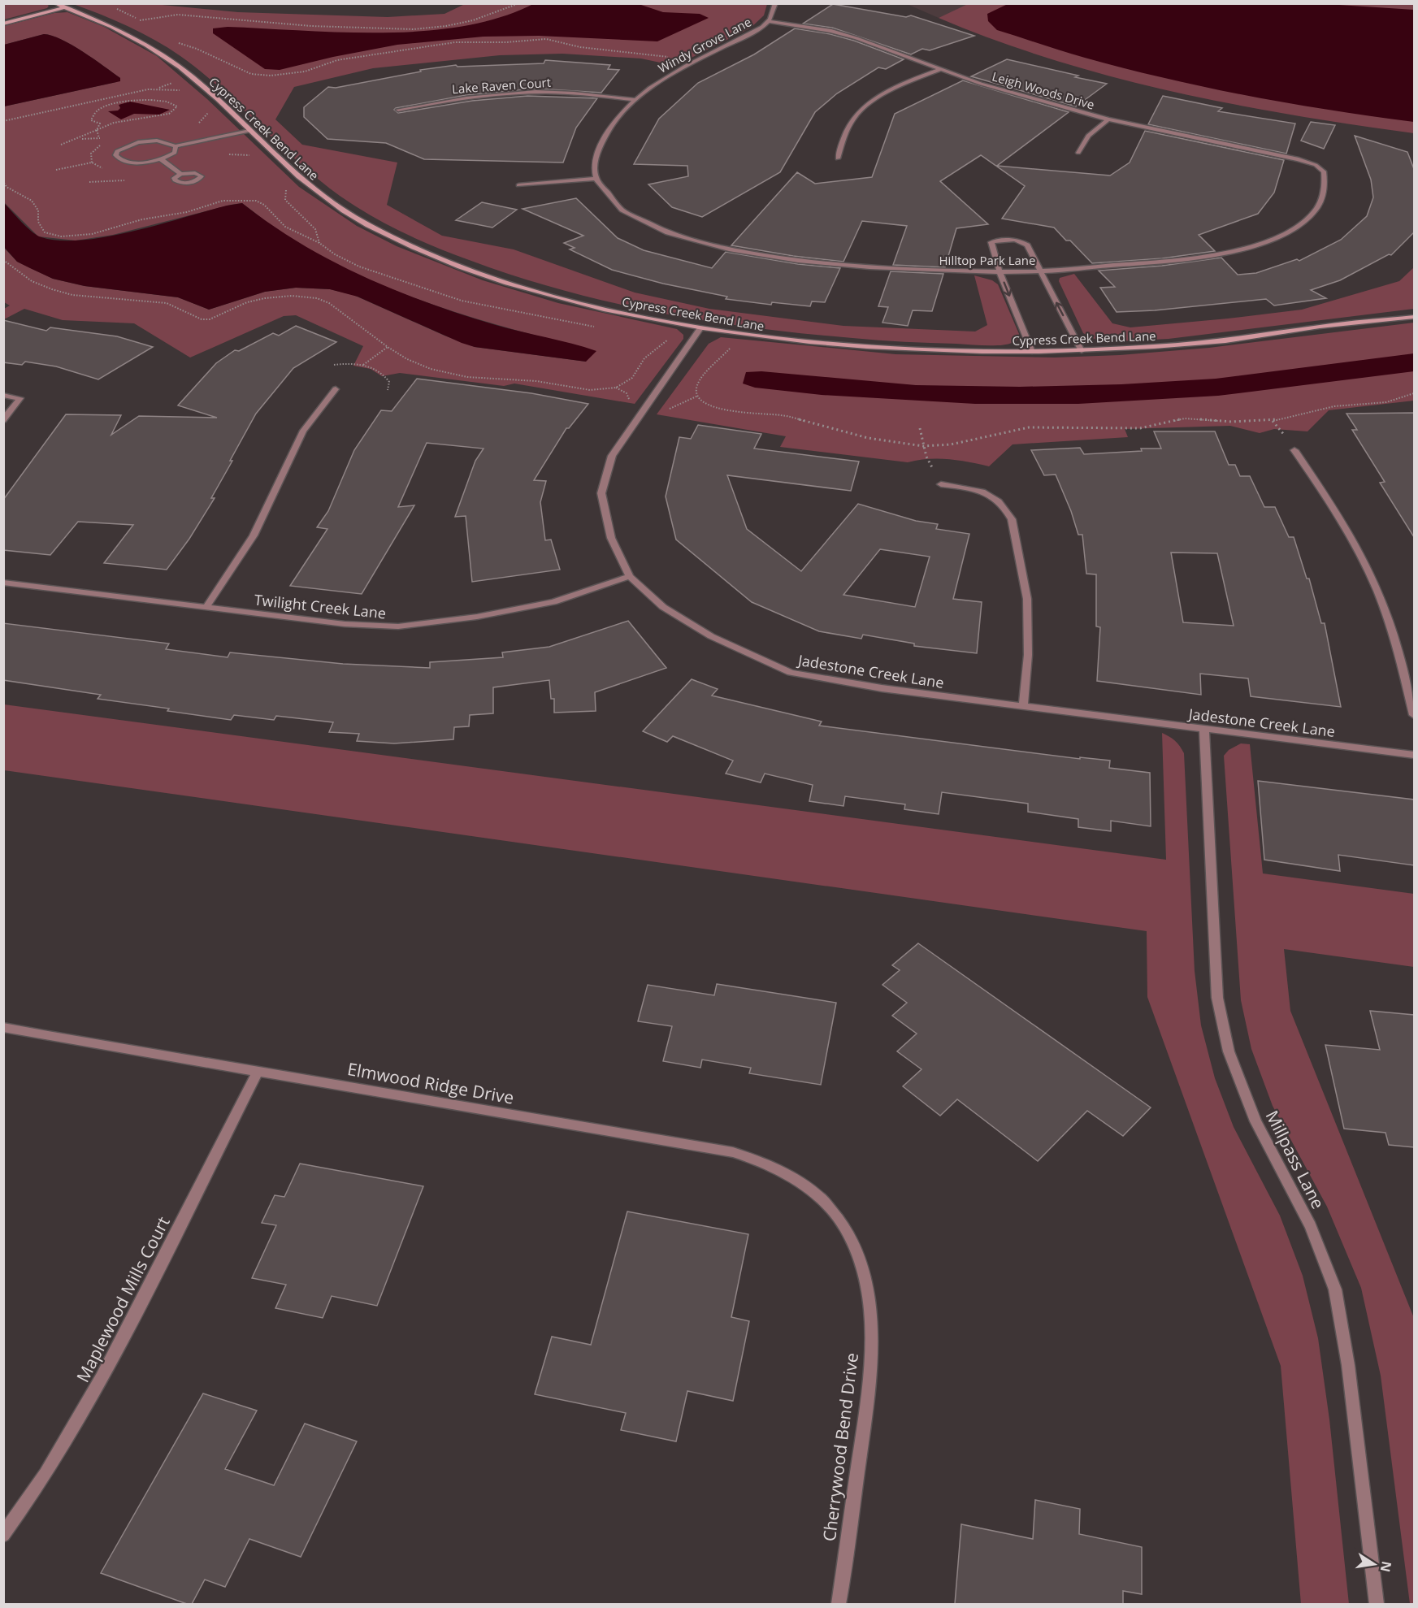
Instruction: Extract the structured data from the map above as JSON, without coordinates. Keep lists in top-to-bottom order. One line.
{"streets":{"street":["Windy Grove Lane","Lake Raven Court","Leigh Woods Drive","Cypress Creek Bend Lane","Hilltop Park Lane","Twilight Creek Lane","Jadestone Creek Lane","Elmwood Ridge Drive","Millpass Lane","Maplewood Mills Court","Cherrywood Bend Drive"]},"crossings":[["Windy Grove Lane","Lake Raven Court"],["Windy Grove Lane","Leigh Woods Drive"],["Windy Grove Lane","Hilltop Park Lane"],["Leigh Woods Drive","Hilltop Park Lane"],["Cypress Creek Bend Lane","Jadestone Creek Lane"],["Twilight Creek Lane","Jadestone Creek Lane"],["Jadestone Creek Lane","Millpass Lane"],["Elmwood Ridge Drive","Maplewood Mills Court"],["Elmwood Ridge Drive","Cherrywood Bend Drive"]],"north":"right"}
